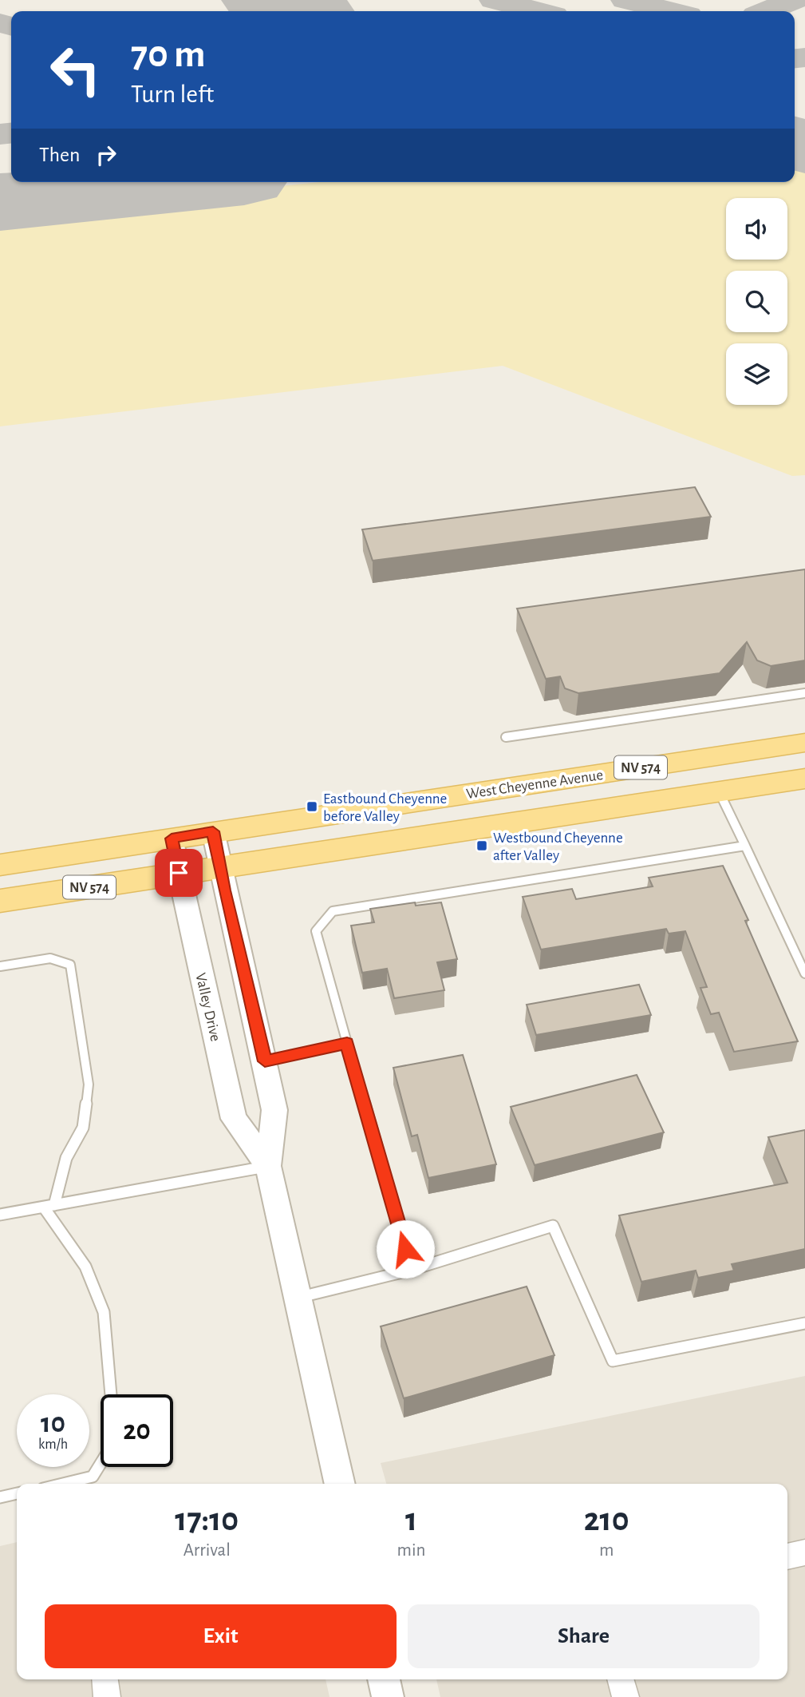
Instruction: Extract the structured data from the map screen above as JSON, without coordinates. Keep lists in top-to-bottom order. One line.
{"streets":{"main road":["NV 574","West Cheyenne Avenue"],"street":["Valley Drive"]},"crossings":[["NV 574","Valley Drive"],["West Cheyenne Avenue","Valley Drive"]],"places":{"transit":["Eastbound Cheyenne before Valley","Westbound Cheyenne after Valley"]},"page":{"turn":["70 m","Turn left"],"then":"Then","speed":"10 km/h","limit":"20","eta":["17:10","Arrival","1","min","210","m"],"buttons":["Exit","Share"]}}
